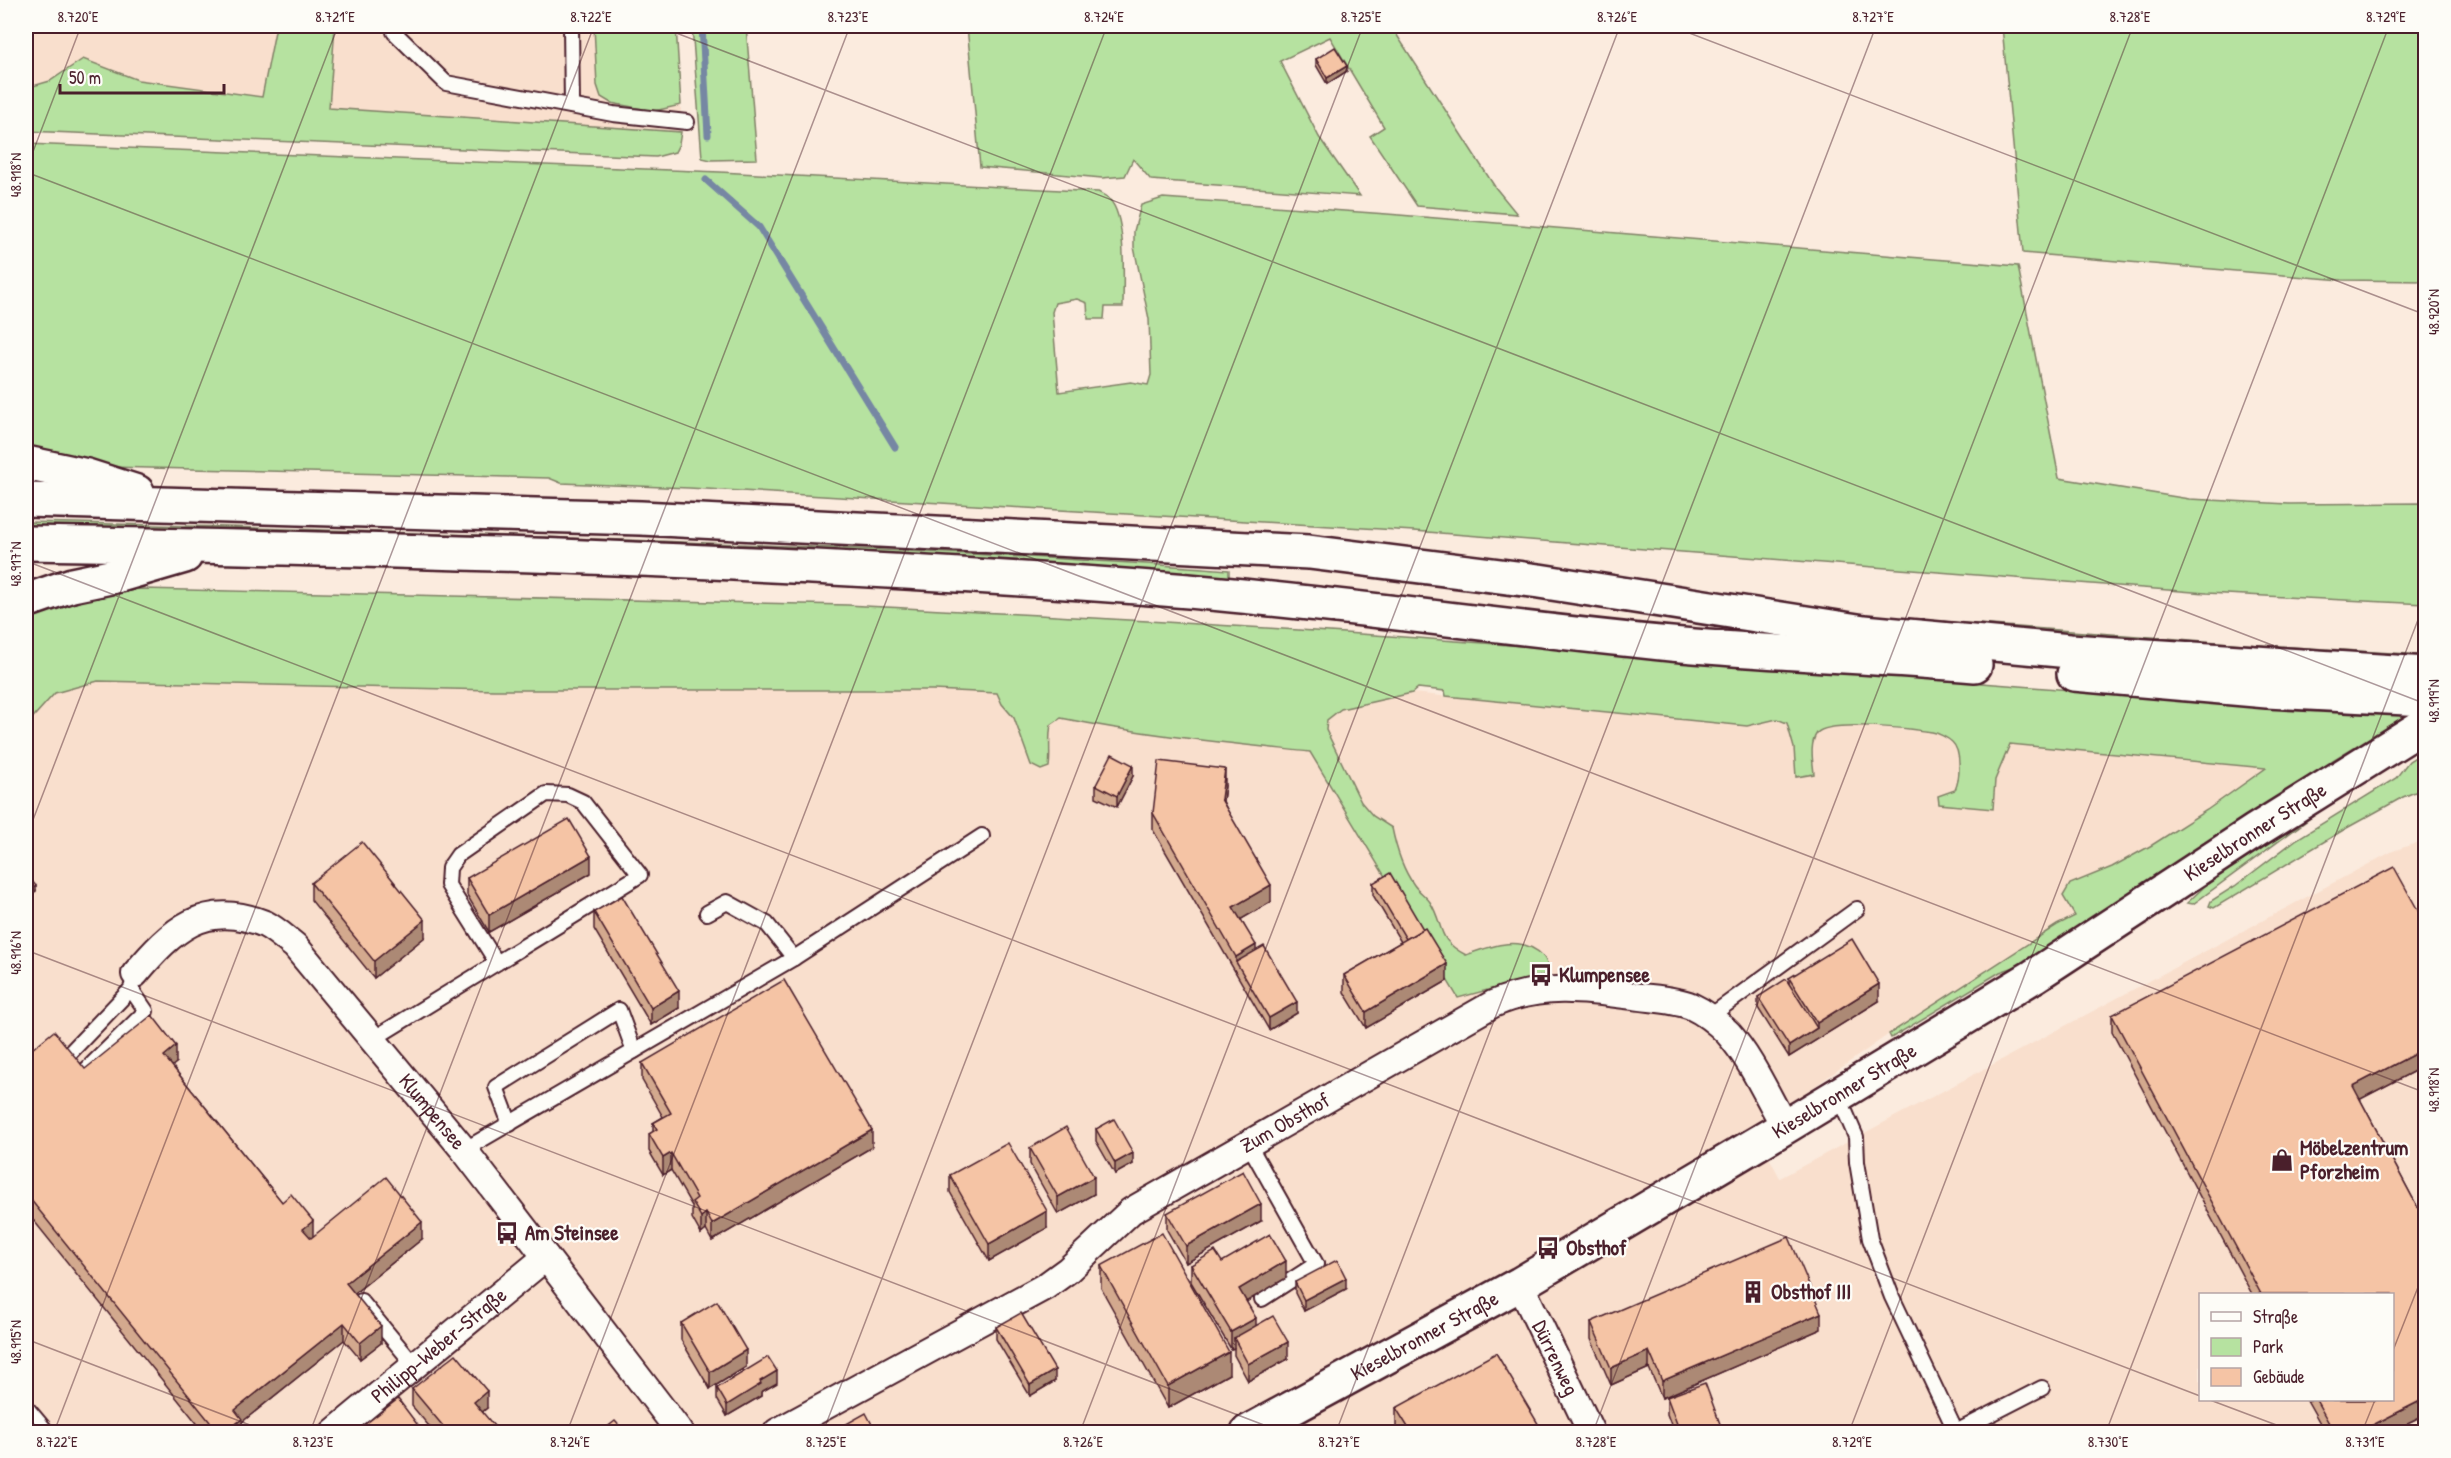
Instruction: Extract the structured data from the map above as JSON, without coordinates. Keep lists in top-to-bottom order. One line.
{"streets":{"main road":["Kieselbronner Straße"],"street":["Klumpensee","Zum Obsthof","Philipp-Weber-Straße","Dürrenweg"]},"crossings":[["Kieselbronner Straße","Zum Obsthof"],["Kieselbronner Straße","Dürrenweg"],["Klumpensee","Philipp-Weber-Straße"]],"places":{"bus stop":["Klumpensee","Am Steinsee","Obsthof"],"shop":["Möbelzentrum Pforzheim"],"building":["Obsthof III"]},"legend":["Straße","Park","Gebäude"],"scale_bar":"50 m","coordinates":["8.720°E","8.721°E","8.722°E","8.723°E","8.724°E","8.725°E","8.726°E","8.727°E","8.728°E","8.729°E","48.918°N","48.920°N","48.917°N","48.919°N","48.916°N","48.915°N","8.730°E","8.731°E"]}
